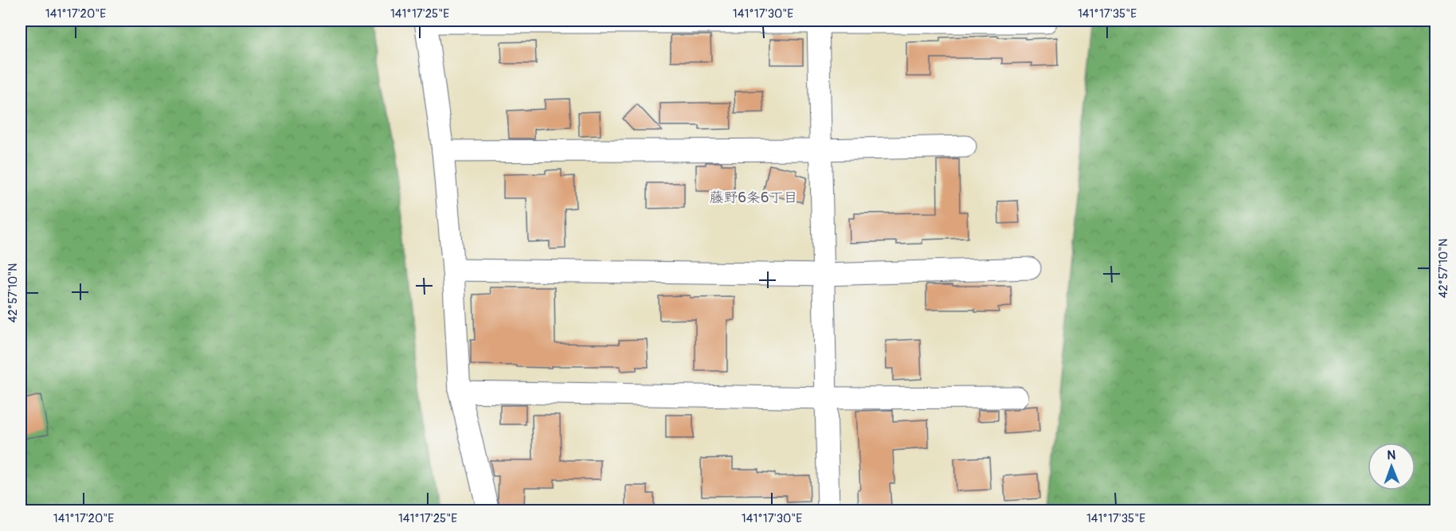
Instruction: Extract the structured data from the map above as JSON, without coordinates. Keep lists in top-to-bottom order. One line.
{"districts":["藤野6条6丁目"],"north":"top","coordinates":["141°17'20\"E","141°17'25\"E","141°17'30\"E","141°17'35\"E","42°57'10\"N"]}
